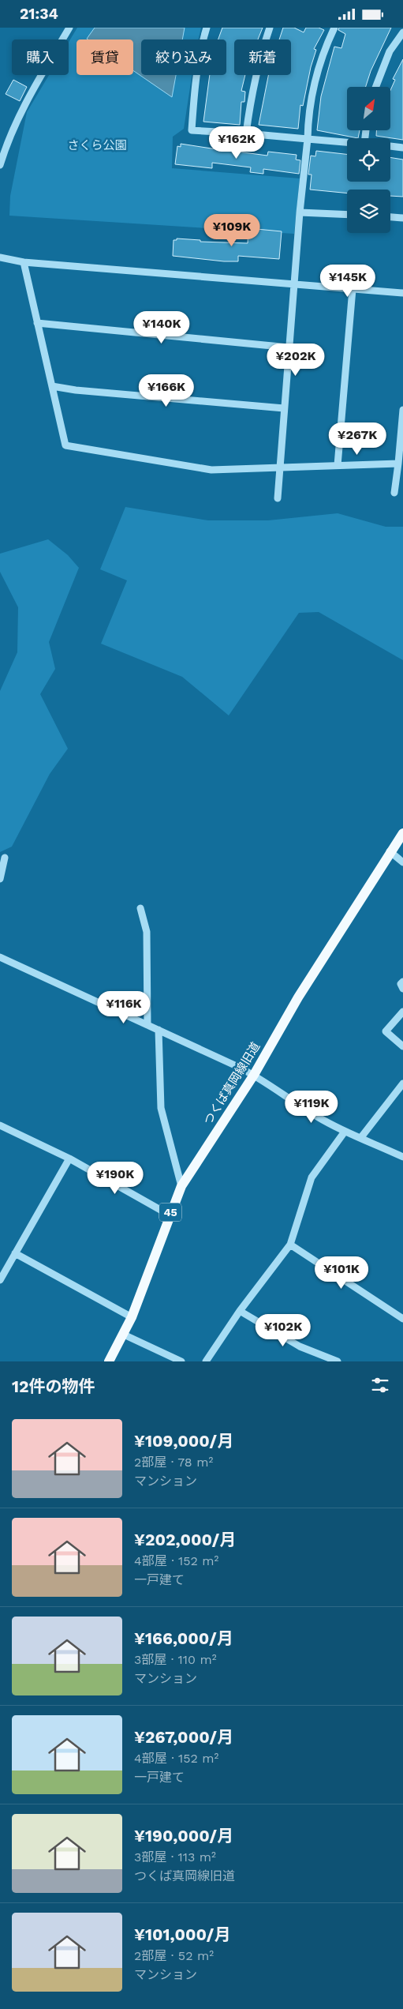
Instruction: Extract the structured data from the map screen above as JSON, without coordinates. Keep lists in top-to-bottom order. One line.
{"streets":{"main road":["つくば真岡線旧道","45"]},"parks":["さくら公園"],"north":"top right","page":{"status":"21:34","chip":["購入","賃貸","絞り込み","新着"],"price":["¥162K","¥109K","¥145K","¥140K","¥202K","¥166K","¥267K","¥116K","¥119K","¥190K","¥101K","¥102K"],"heading":"12件の物件","list":[{"name":"¥109,000/月","note":"2部屋 · 78 m² · マンション"},{"name":"¥202,000/月","note":"4部屋 · 152 m² · 一戸建て"},{"name":"¥166,000/月","note":"3部屋 · 110 m² · マンション"},{"name":"¥267,000/月","note":"4部屋 · 152 m² · 一戸建て"},{"name":"¥190,000/月","note":"3部屋 · 113 m² · つくば真岡線旧道"},{"name":"¥101,000/月","note":"2部屋 · 52 m² · マンション"}]}}
